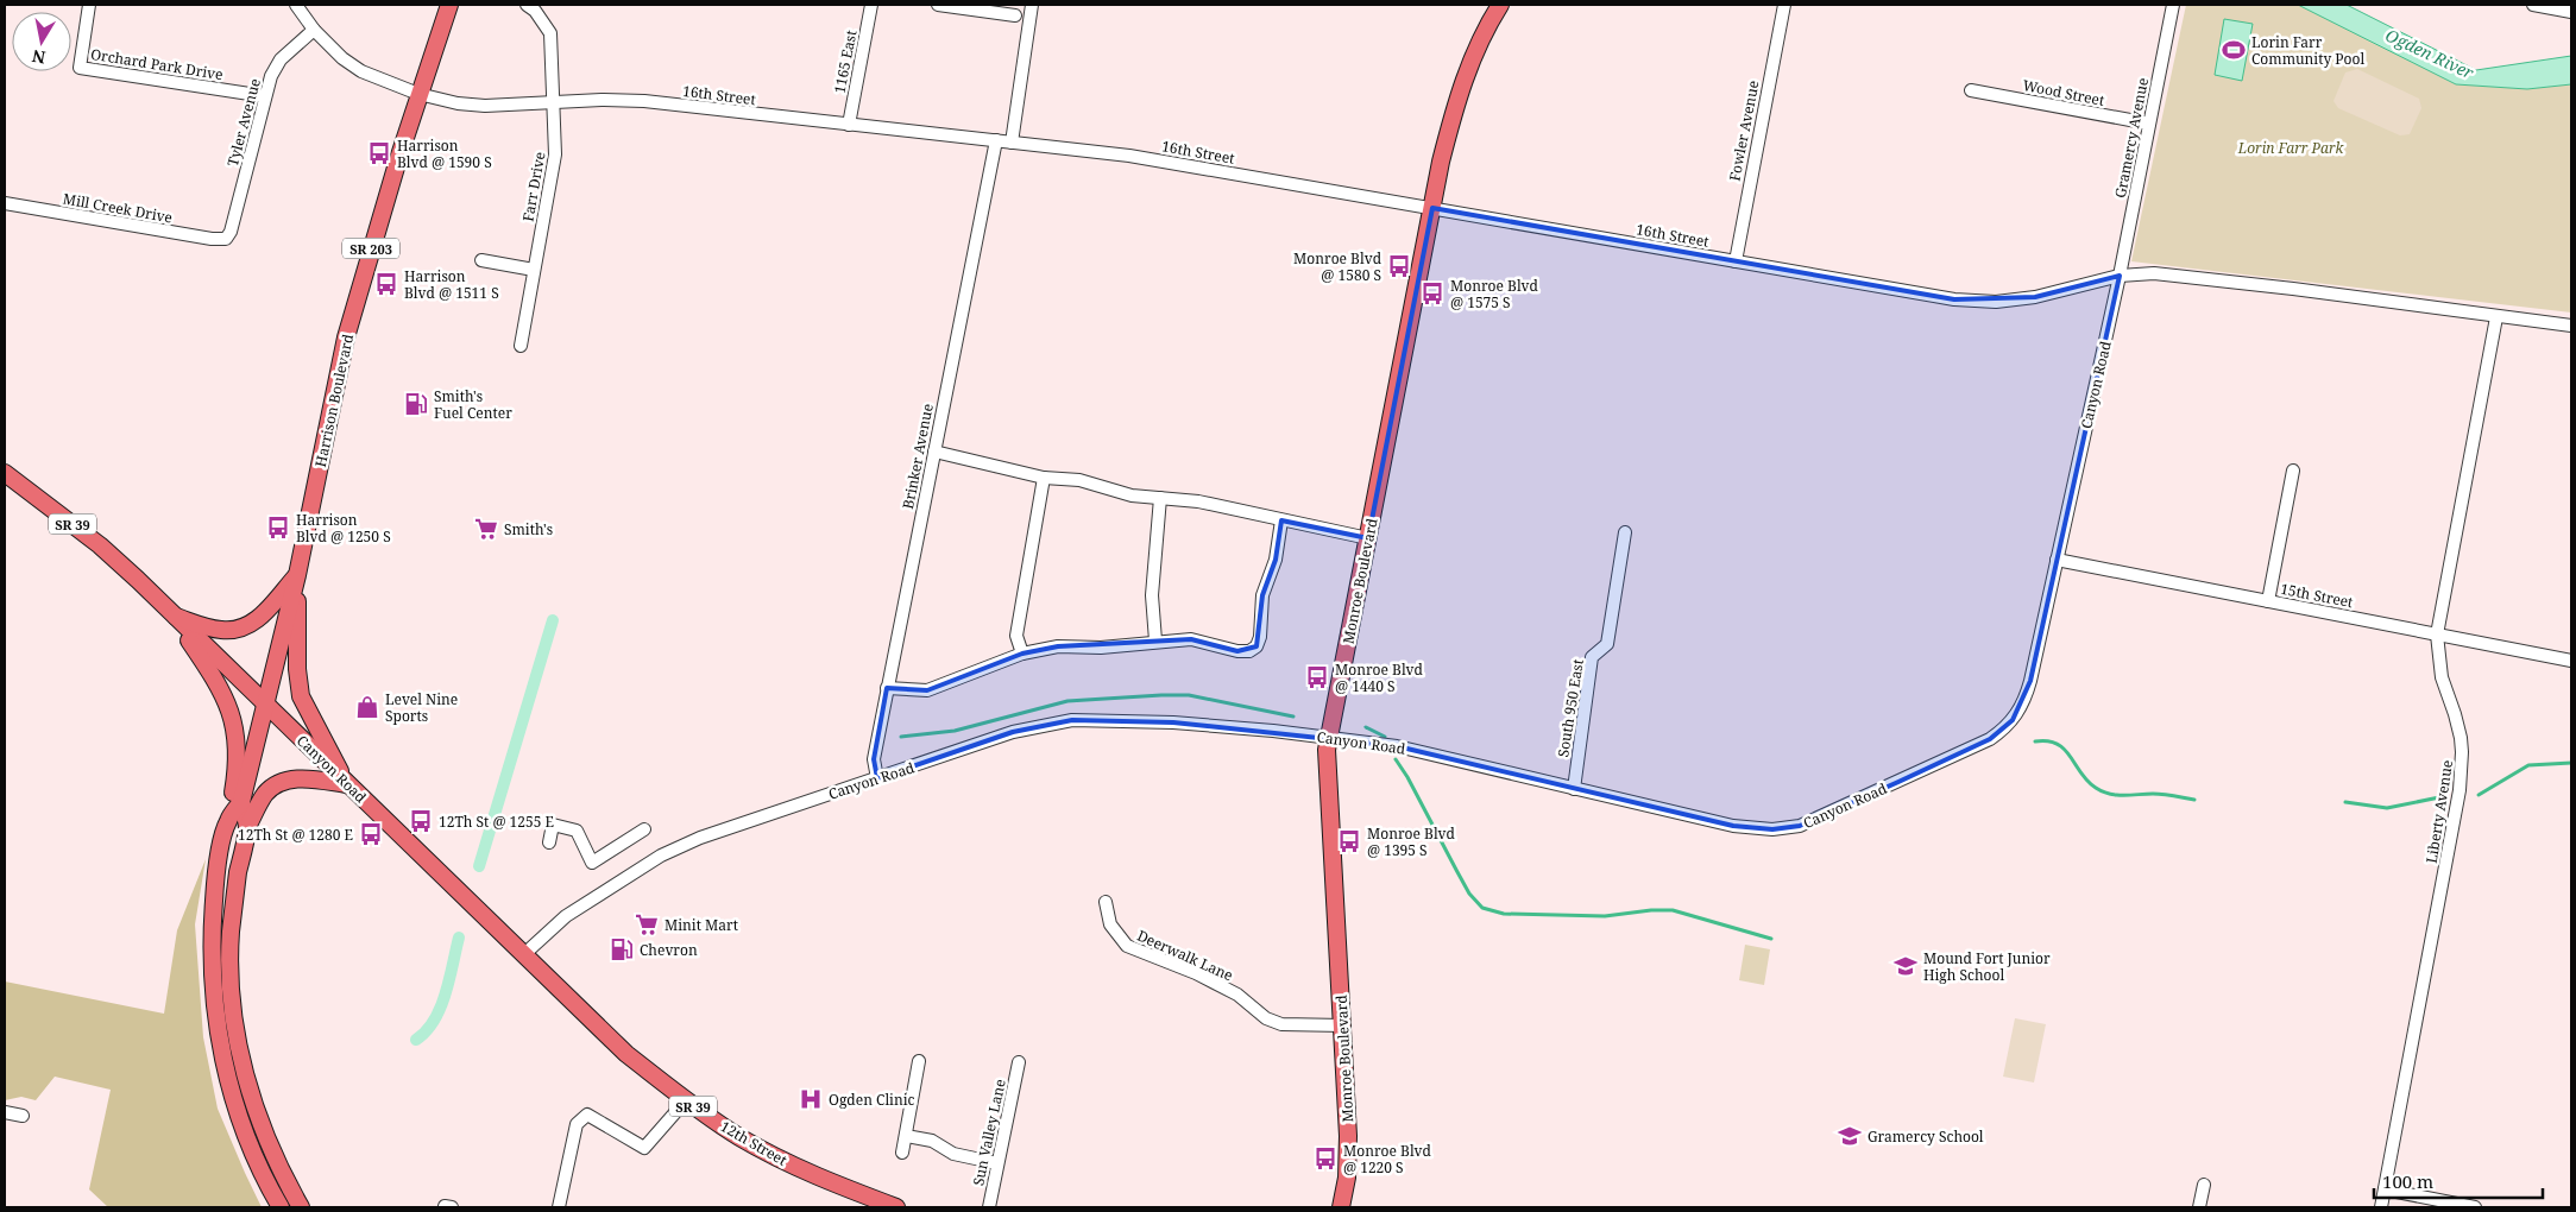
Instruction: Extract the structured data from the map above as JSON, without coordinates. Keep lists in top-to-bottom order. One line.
{"streets":{"main road":["SR 203","Canyon Road","Harrison Boulevard","SR 39","Monroe Boulevard","12th Street"],"street":["1165 East","Orchard Park Drive","Wood Street","16th Street","Tyler Avenue","Fowler Avenue","Gramercy Avenue","Farr Drive","Mill Creek Drive","Brinker Avenue","15th Street","South 950 East","Liberty Avenue","Deerwalk Lane","Sun Valley Lane"]},"crossings":[["1165 East","16th Street"],["Orchard Park Drive","Tyler Avenue"],["Wood Street","Gramercy Avenue"],["16th Street","Tyler Avenue"],["16th Street","Fowler Avenue"],["16th Street","Gramercy Avenue"],["16th Street","Farr Drive"],["16th Street","Canyon Road"],["16th Street","Harrison Boulevard"],["16th Street","Brinker Avenue"],["16th Street","Monroe Boulevard"],["Tyler Avenue","Mill Creek Drive"],["Gramercy Avenue","Canyon Road"],["Canyon Road","Harrison Boulevard"],["Canyon Road","Brinker Avenue"],["Canyon Road","Monroe Boulevard"],["Canyon Road","15th Street"],["Canyon Road","South 950 East"],["Canyon Road","12th Street"],["Monroe Boulevard","Deerwalk Lane"],["15th Street","Liberty Avenue"]],"water":["Ogden River"],"parks":["Lorin Farr Park"],"places":{"sports":["Lorin Farr Community Pool"],"bus stop":["Harrison Blvd @ 1590 S","Monroe Blvd @ 1580 S","Harrison Blvd @ 1511 S","Monroe Blvd @ 1575 S","Harrison Blvd @ 1250 S","Monroe Blvd @ 1440 S","12Th St @ 1255 E","12Th St @ 1280 E","Monroe Blvd @ 1395 S","Monroe Blvd @ 1220 S"],"fuel station":["Smith's Fuel Center","Chevron"],"supermarket":["Smith's","Minit Mart"],"shop":["Level Nine Sports"],"school or university":["Mound Fort Junior High School","Gramercy School"],"hospital":["Ogden Clinic"]},"scale_bar":"100 m","north":"bottom"}
